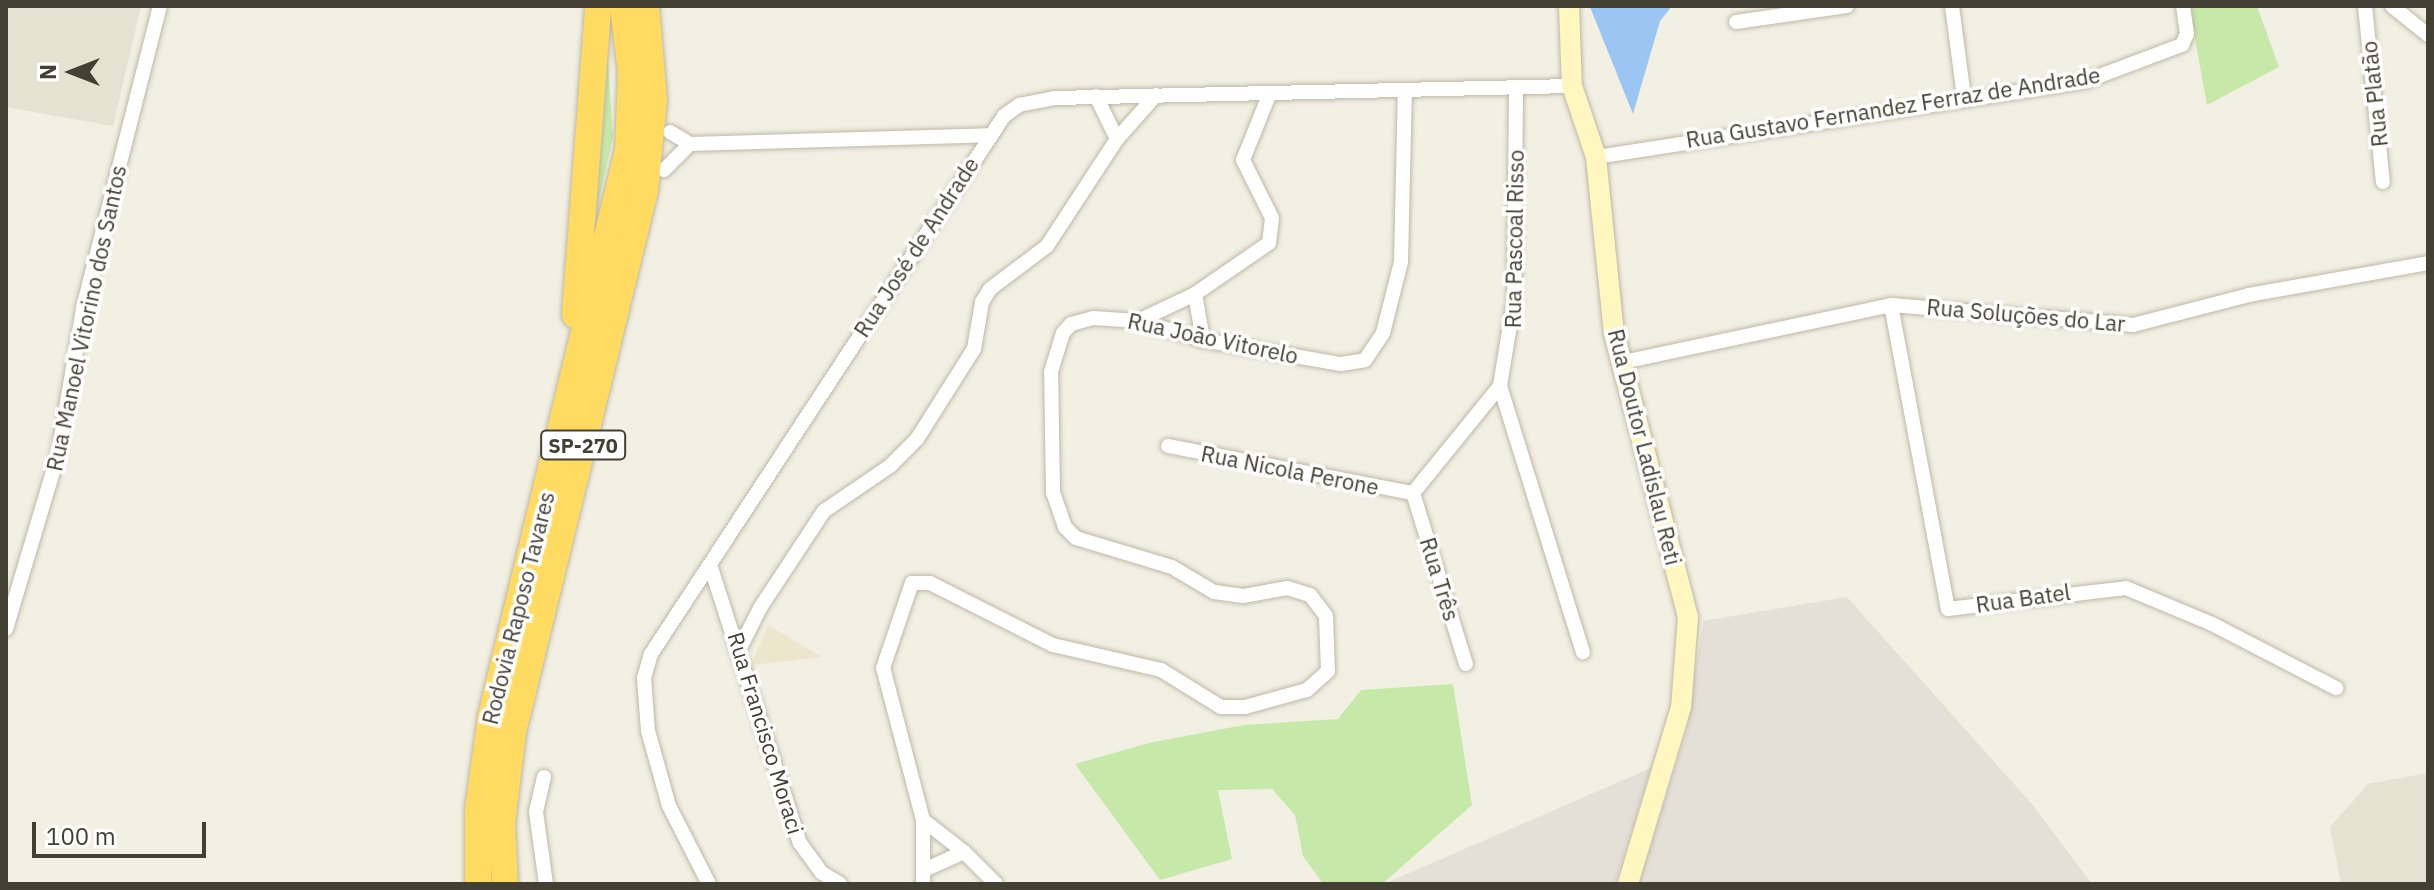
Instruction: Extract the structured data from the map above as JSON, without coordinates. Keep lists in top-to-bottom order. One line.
{"streets":{"highway":["SP-270","Rodovia Raposo Tavares"],"street":["Rua Platão","Rua Gustavo Fernandez Ferraz de Andrade","Rua Pascoal Risso","Rua José de Andrade","Rua Soluções do Lar","Rua Manoel Vitorino dos Santos","Rua João Vitorelo","Rua Doutor Ladislau Reti","Rua Nicola Perone","Rua Três","Rua Batel","Rua Francisco Moraci"]},"crossings":[["Rua Gustavo Fernandez Ferraz de Andrade","Rua Doutor Ladislau Reti"],["Rua Pascoal Risso","Rua José de Andrade"],["Rua Pascoal Risso","Rua Nicola Perone"],["Rua Pascoal Risso","Rua Três"],["Rua José de Andrade","Rua João Vitorelo"],["Rua José de Andrade","Rua Doutor Ladislau Reti"],["Rua José de Andrade","Rua Francisco Moraci"],["Rua Soluções do Lar","Rua Doutor Ladislau Reti"],["Rua Soluções do Lar","Rua Batel"],["Rua Nicola Perone","Rua Três"]],"scale_bar":"100 m","north":"left"}
